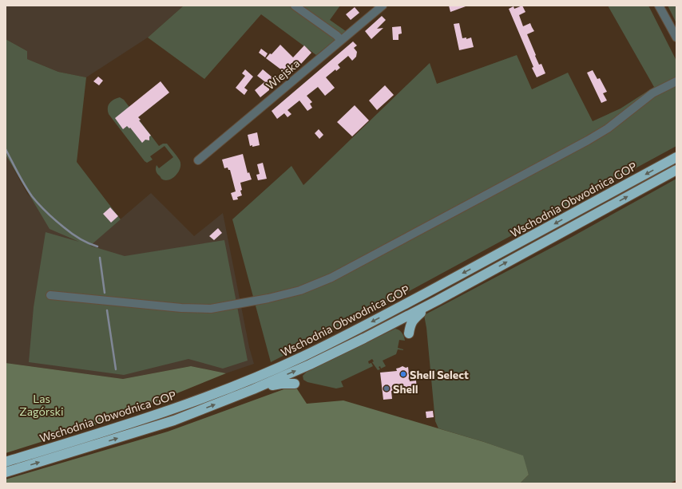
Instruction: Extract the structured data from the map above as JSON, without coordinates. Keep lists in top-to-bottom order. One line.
{"streets":{"highway":["Wschodnia Obwodnica GOP"],"street":["Wiejska"]},"parks":["Las Zagórski"],"places":["Shell Select","Shell"]}
